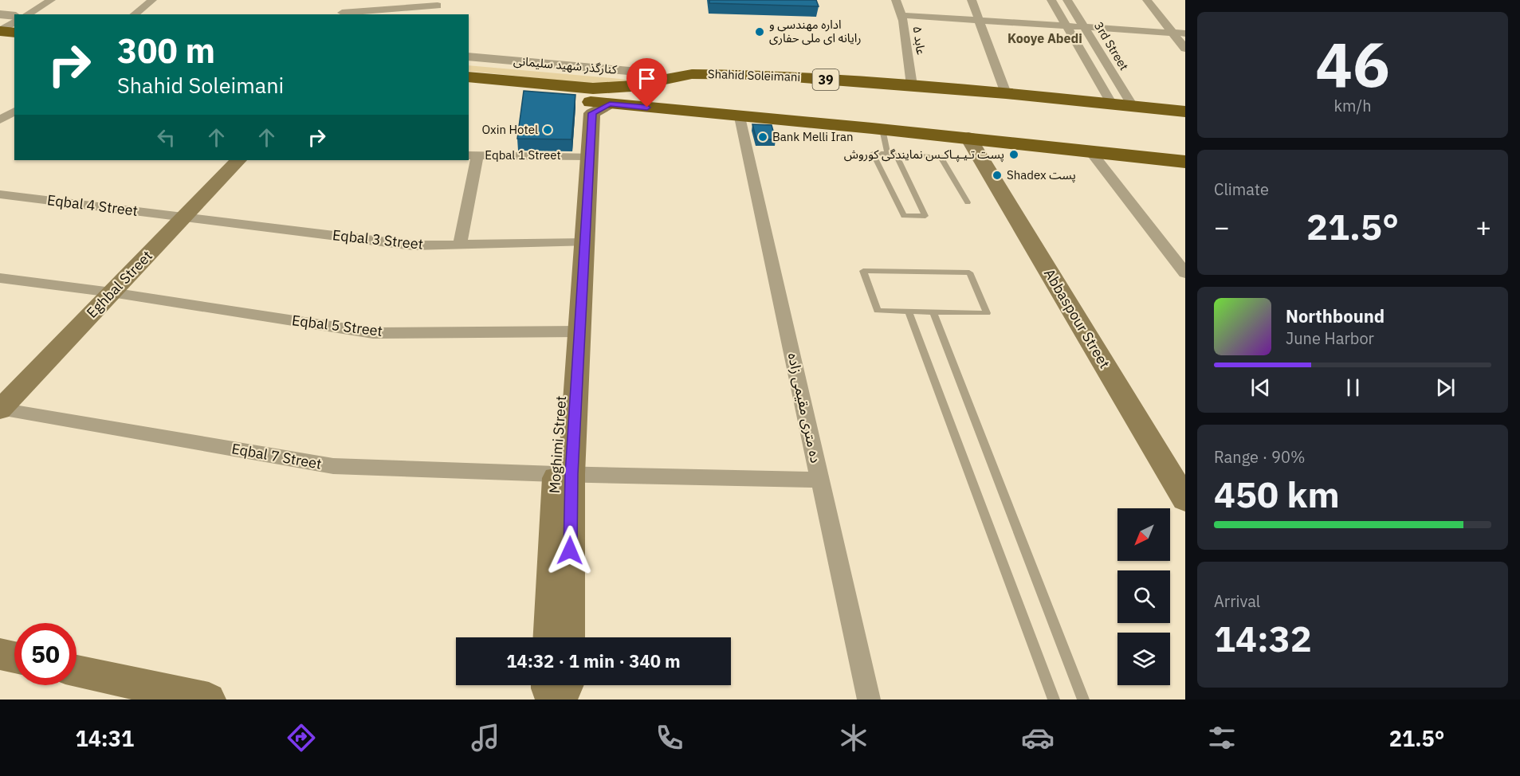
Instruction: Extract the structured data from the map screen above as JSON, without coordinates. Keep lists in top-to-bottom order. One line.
{"streets":{"highway":["Shahid Soleimani","39"],"main road":["Eghbal Street","Abbaspour Street","Moghimi Street"],"street":["عابد ۵","3rd Street","کنارگذر شهید سلیمانی","Eqbal 1 Street","Eqbal 4 Street","Eqbal 3 Street","Eqbal 5 Street","ده متری مقیمی زاده","Eqbal 7 Street"]},"crossings":[["عابد ۵","Shahid Soleimani"],["3rd Street","Shahid Soleimani"],["کنارگذر شهید سلیمانی","Shahid Soleimani"],["Eqbal 1 Street","Moghimi Street"],["Eqbal 4 Street","Eqbal 3 Street"],["Eqbal 4 Street","Eghbal Street"],["Eqbal 3 Street","Eghbal Street"],["Eqbal 3 Street","Moghimi Street"],["Eghbal Street","Eqbal 5 Street"],["Eghbal Street","Eqbal 7 Street"],["Eqbal 5 Street","Moghimi Street"],["ده متری مقیمی زاده","Eqbal 7 Street"],["Moghimi Street","Eqbal 7 Street"]],"districts":["Kooye Abedi"],"places":["اداره مهندسی و رایانه ای ملی حفاری","Oxin Hotel","Bank Melli Iran","پست تـیـپـاکـس نمایندگی کوروش","Shadex پست"],"north":"bottom left","page":{"tile":[["46","km/h"],"Climate",["Range · 90%","450 km"],["Arrival","14:32"]],"turn":["300 m","Shahid Soleimani"],"heat":["−","21.5°","+"],"song":["Northbound","June Harbor"],"limit":"50","trip":"14:32 · 1 min · 340 m","tabs":["14:31","21.5°"]}}
